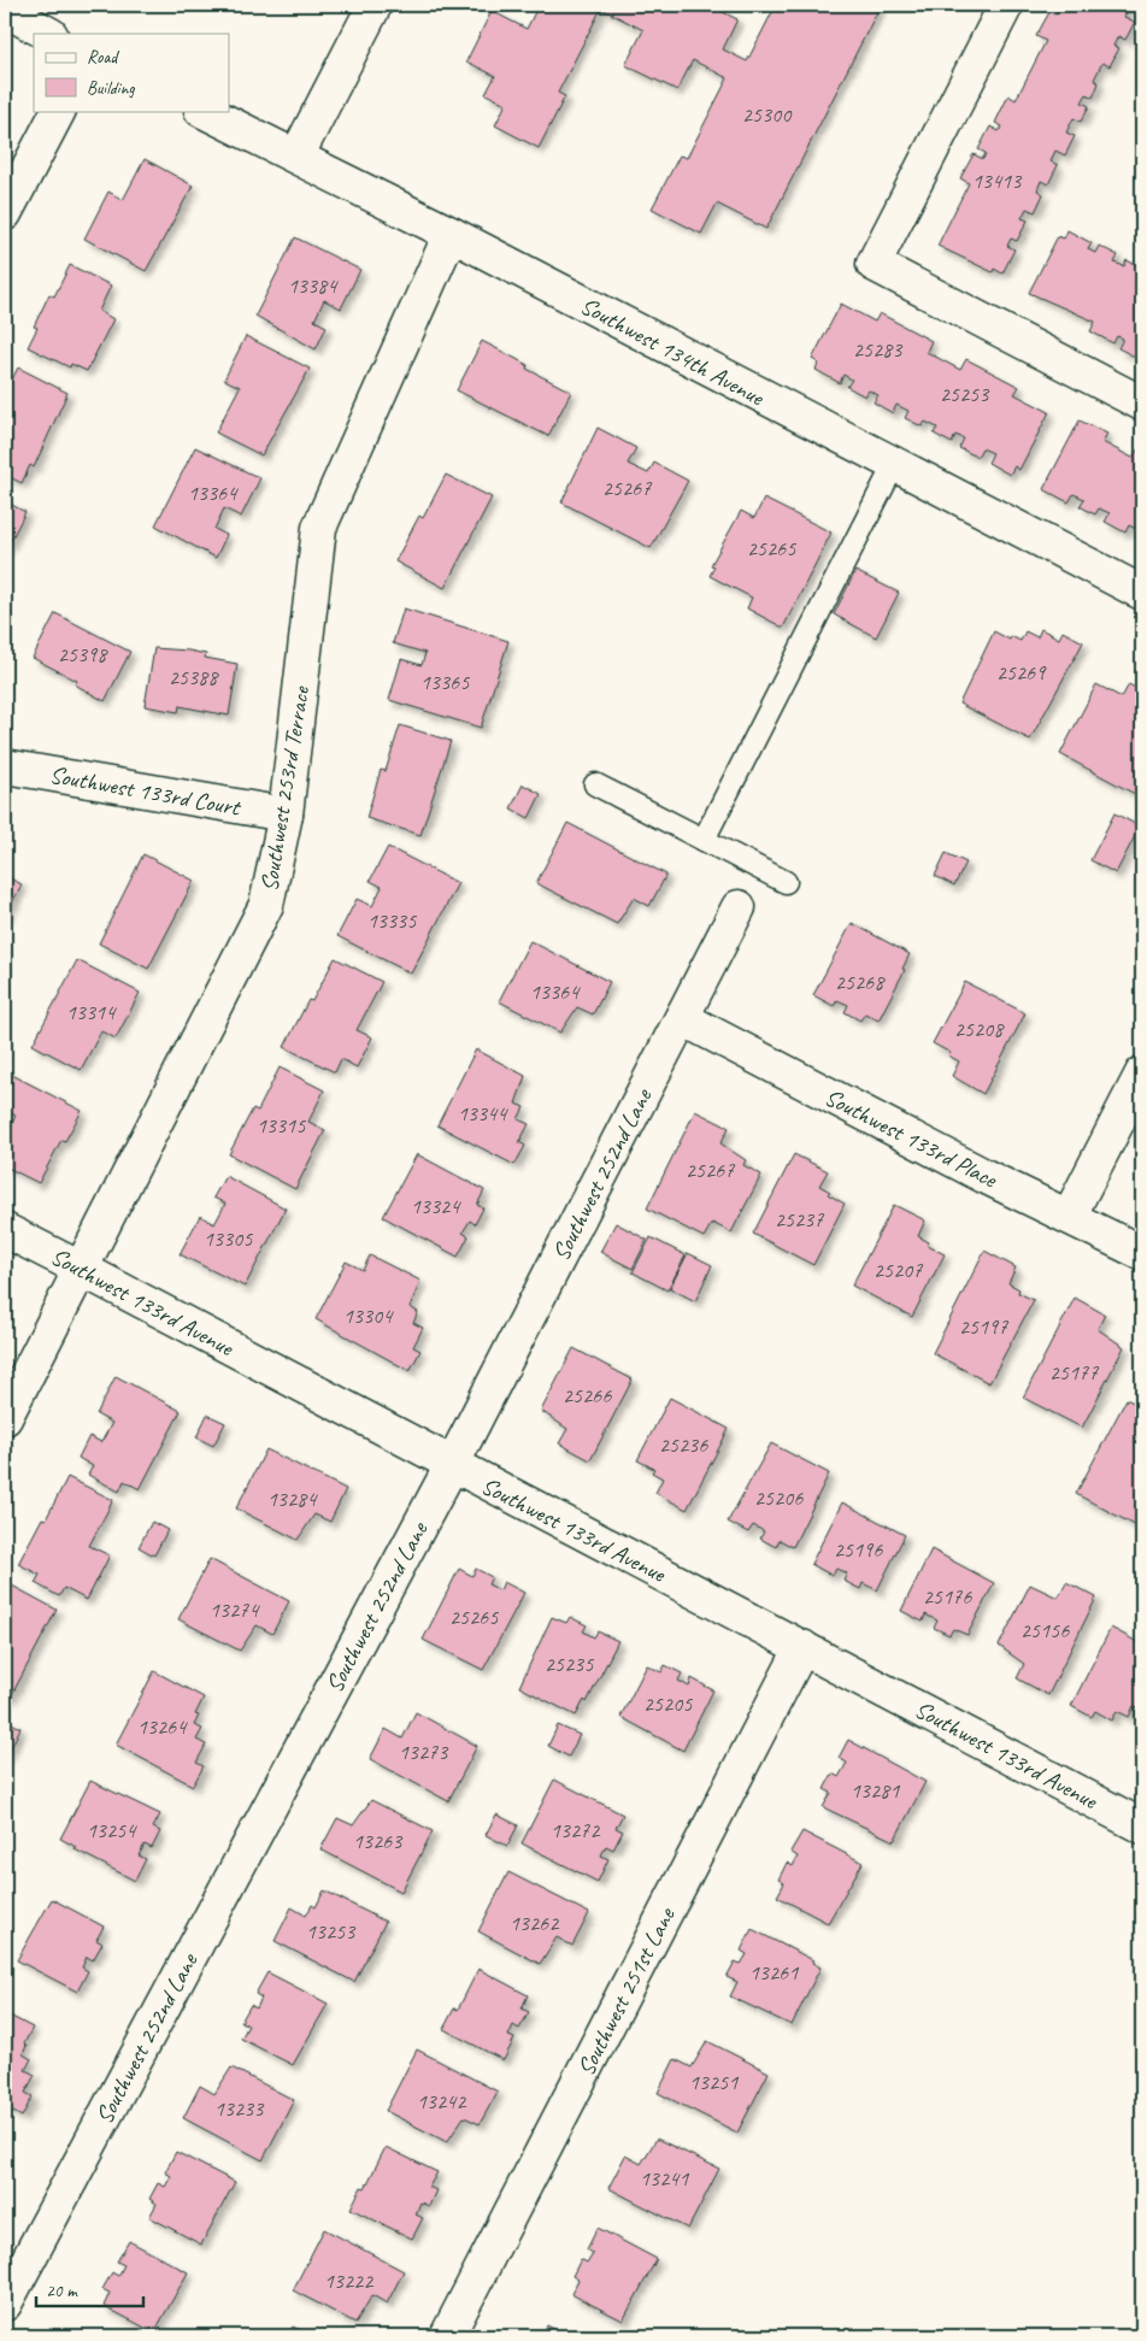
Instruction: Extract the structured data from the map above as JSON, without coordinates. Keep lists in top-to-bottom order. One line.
{"streets":{"street":["Southwest 134th Avenue","Southwest 253rd Terrace","Southwest 133rd Court","Southwest 133rd Place","Southwest 252nd Lane","Southwest 133rd Avenue","Southwest 251st Lane"]},"crossings":[["Southwest 134th Avenue","Southwest 253rd Terrace"],["Southwest 253rd Terrace","Southwest 133rd Court"],["Southwest 253rd Terrace","Southwest 133rd Avenue"],["Southwest 133rd Place","Southwest 252nd Lane"],["Southwest 252nd Lane","Southwest 133rd Avenue"],["Southwest 133rd Avenue","Southwest 251st Lane"]],"house_numbers":["25300","13413","13384","25283","25253","25267","13364","25265","25398","25269","25388","13365","13335","25268","13364","13314","25208","13344","13315","25267","13324","25237","13305","25207","13304","25197","25177","25266","25236","25206","13284","25196","25176","13274","25265","25156","25235","25205","13264","13273","13281","13254","13272","13263","13262","13253","13261","13251","13242","13233","13241","13222"],"legend":["Road","Building"],"scale_bar":"20 m"}
